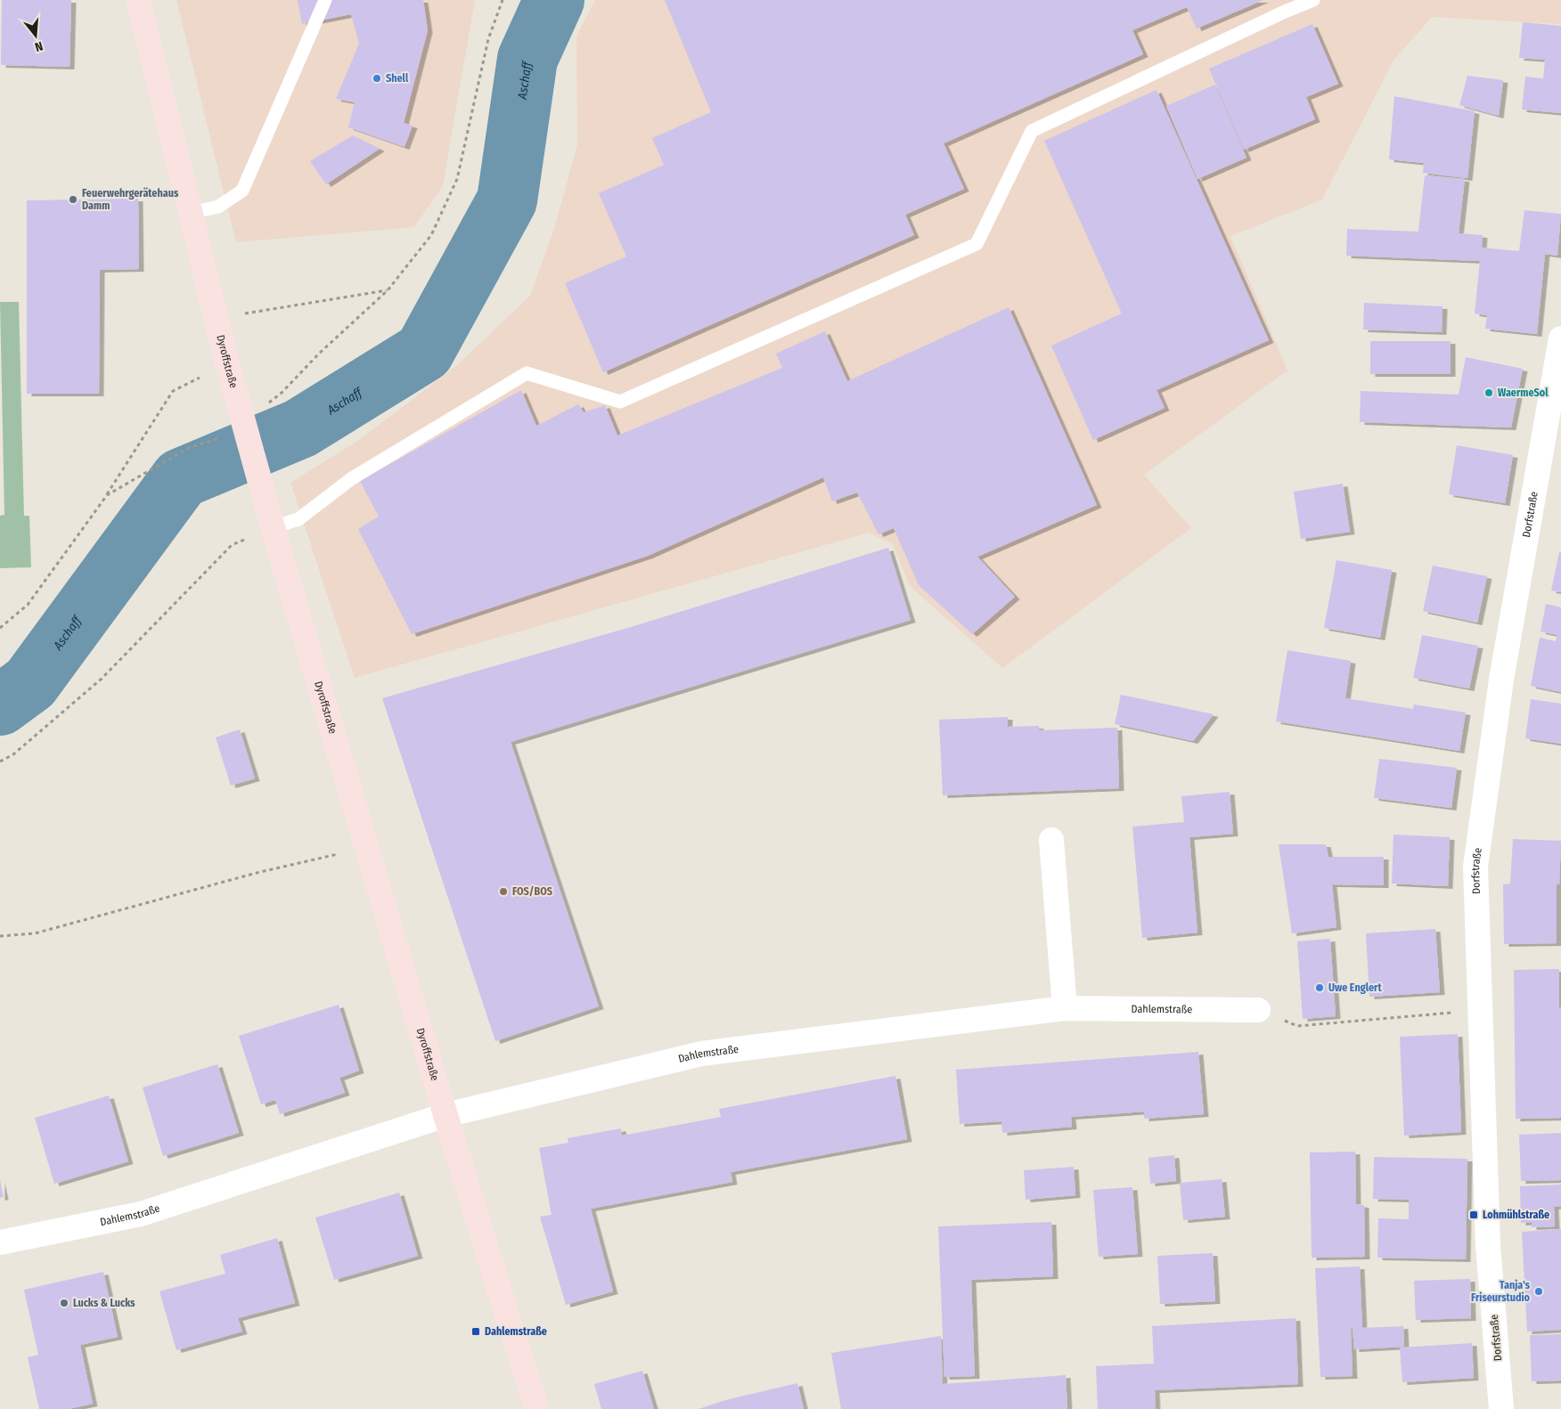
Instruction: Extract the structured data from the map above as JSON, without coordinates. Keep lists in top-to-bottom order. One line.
{"streets":{"main road":["Dyroffstraße"],"street":["Dorfstraße","Dahlemstraße"]},"crossings":[["Dyroffstraße","Dahlemstraße"]],"water":["Aschaff"],"places":{"other":["Shell","Feuerwehrgerätehaus Damm","WaermeSol","FOS/BOS","Uwe Englert","Tanja's Friseurstudio","Lucks & Lucks"],"transit":["Lohmühlstraße","Dahlemstraße"]},"north":"bottom"}
